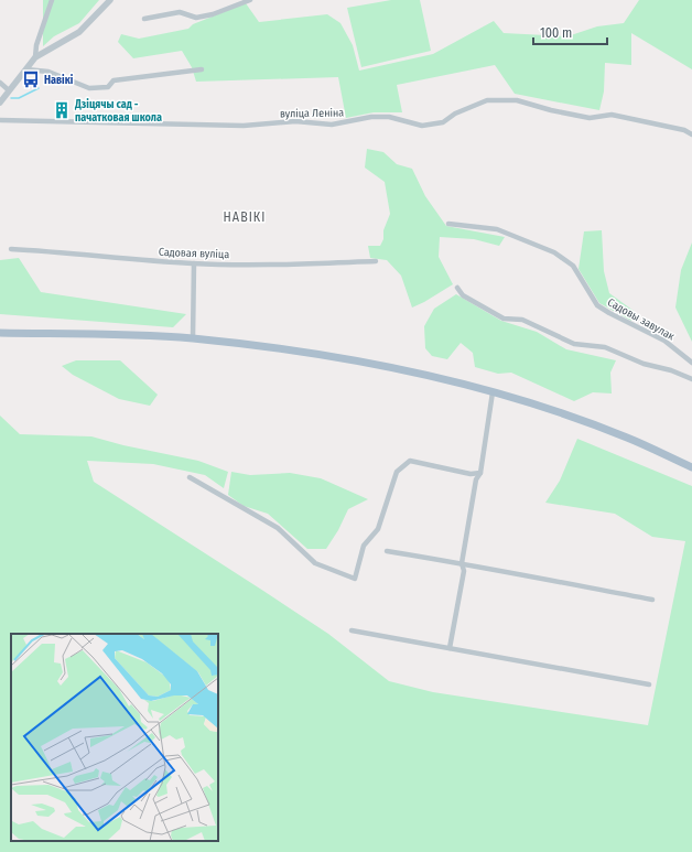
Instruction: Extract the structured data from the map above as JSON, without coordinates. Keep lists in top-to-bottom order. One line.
{"streets":{"street":["вуліца Леніна","Садовая вуліца","Садовы завулак"]},"districts":["НАВІКІ"],"places":{"bus stop":["Навікі"],"building":["Дзіцячы сад - пачатковая школа"]},"scale_bar":"100 m"}
